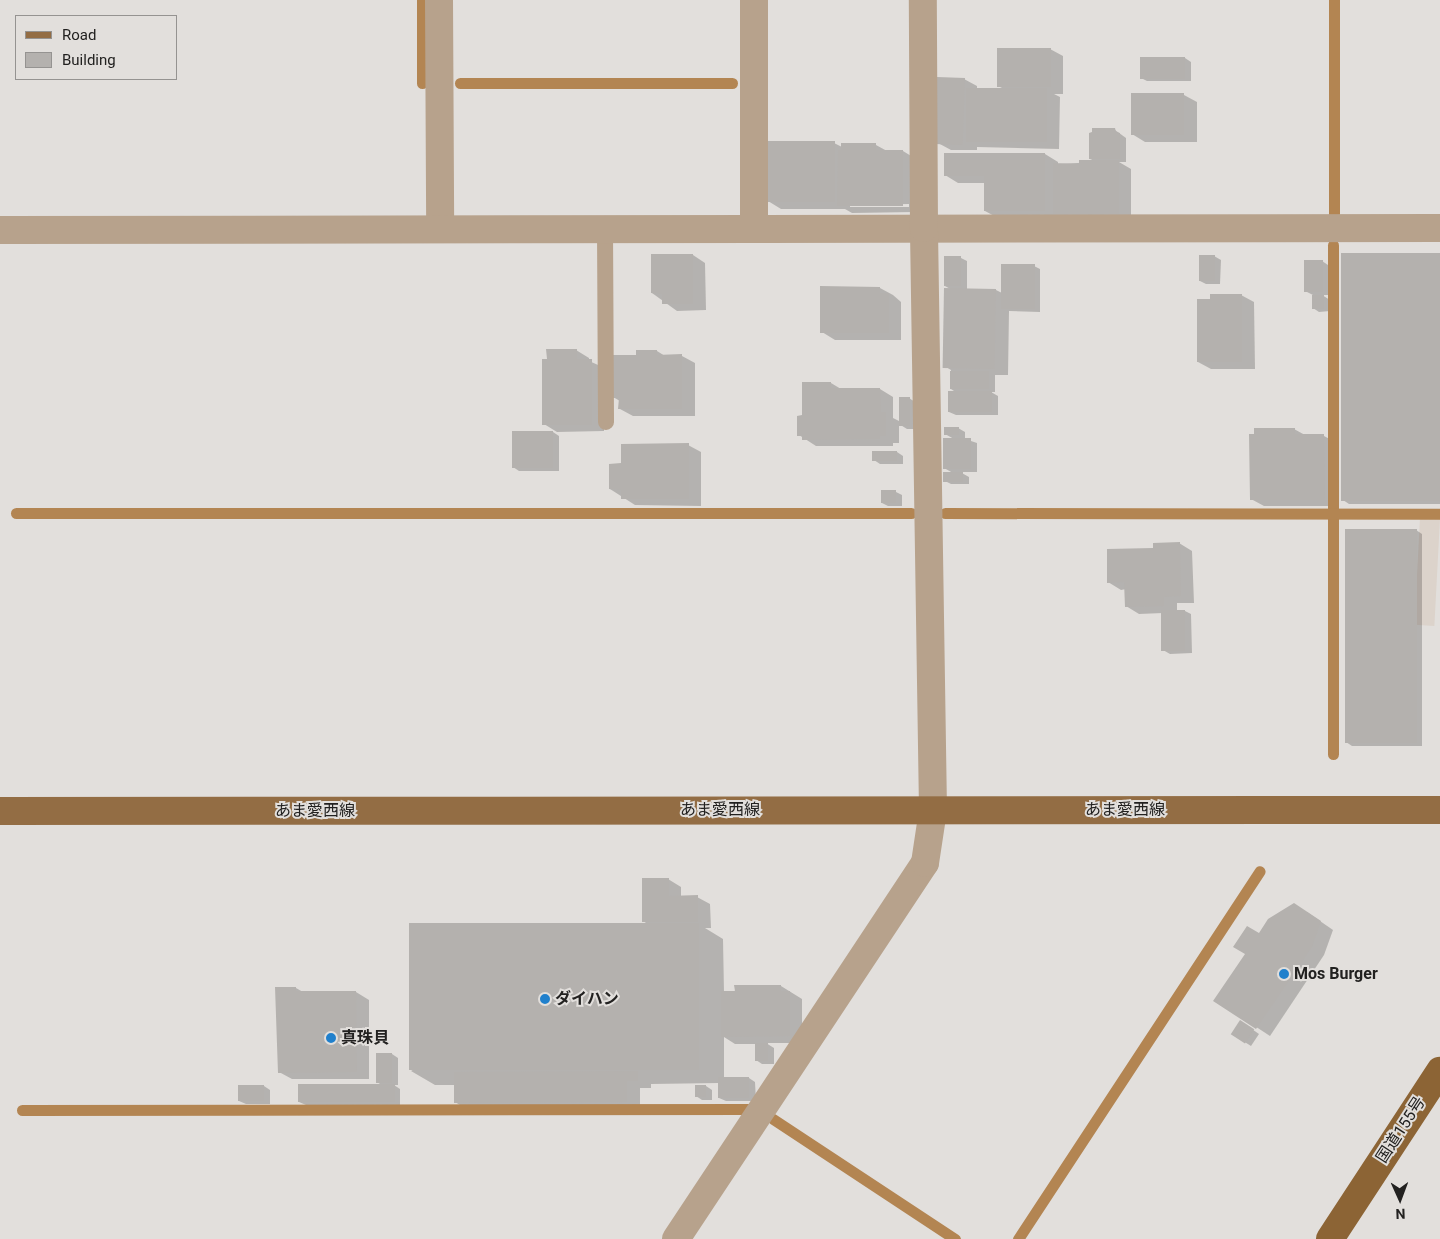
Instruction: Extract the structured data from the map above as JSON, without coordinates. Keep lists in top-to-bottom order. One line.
{"streets":{"highway":["国道155号"],"main road":["あま愛西線"]},"places":["Mos Burger","ダイハン","真珠貝"],"legend":["Road","Building"],"north":"bottom"}
